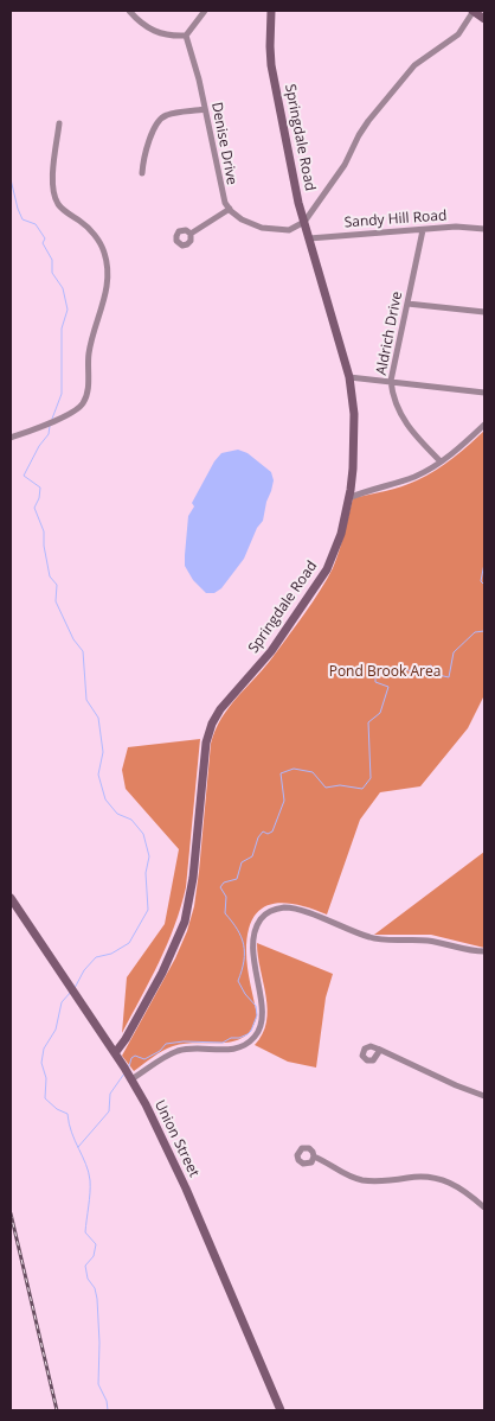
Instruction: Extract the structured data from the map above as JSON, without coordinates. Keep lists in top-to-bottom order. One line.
{"streets":{"street":["Springdale Road","Denise Drive","Sandy Hill Road","Aldrich Drive","Union Street"]},"crossings":[["Springdale Road","Sandy Hill Road"],["Springdale Road","Union Street"],["Sandy Hill Road","Aldrich Drive"]],"parks":["Pond Brook Area"]}
